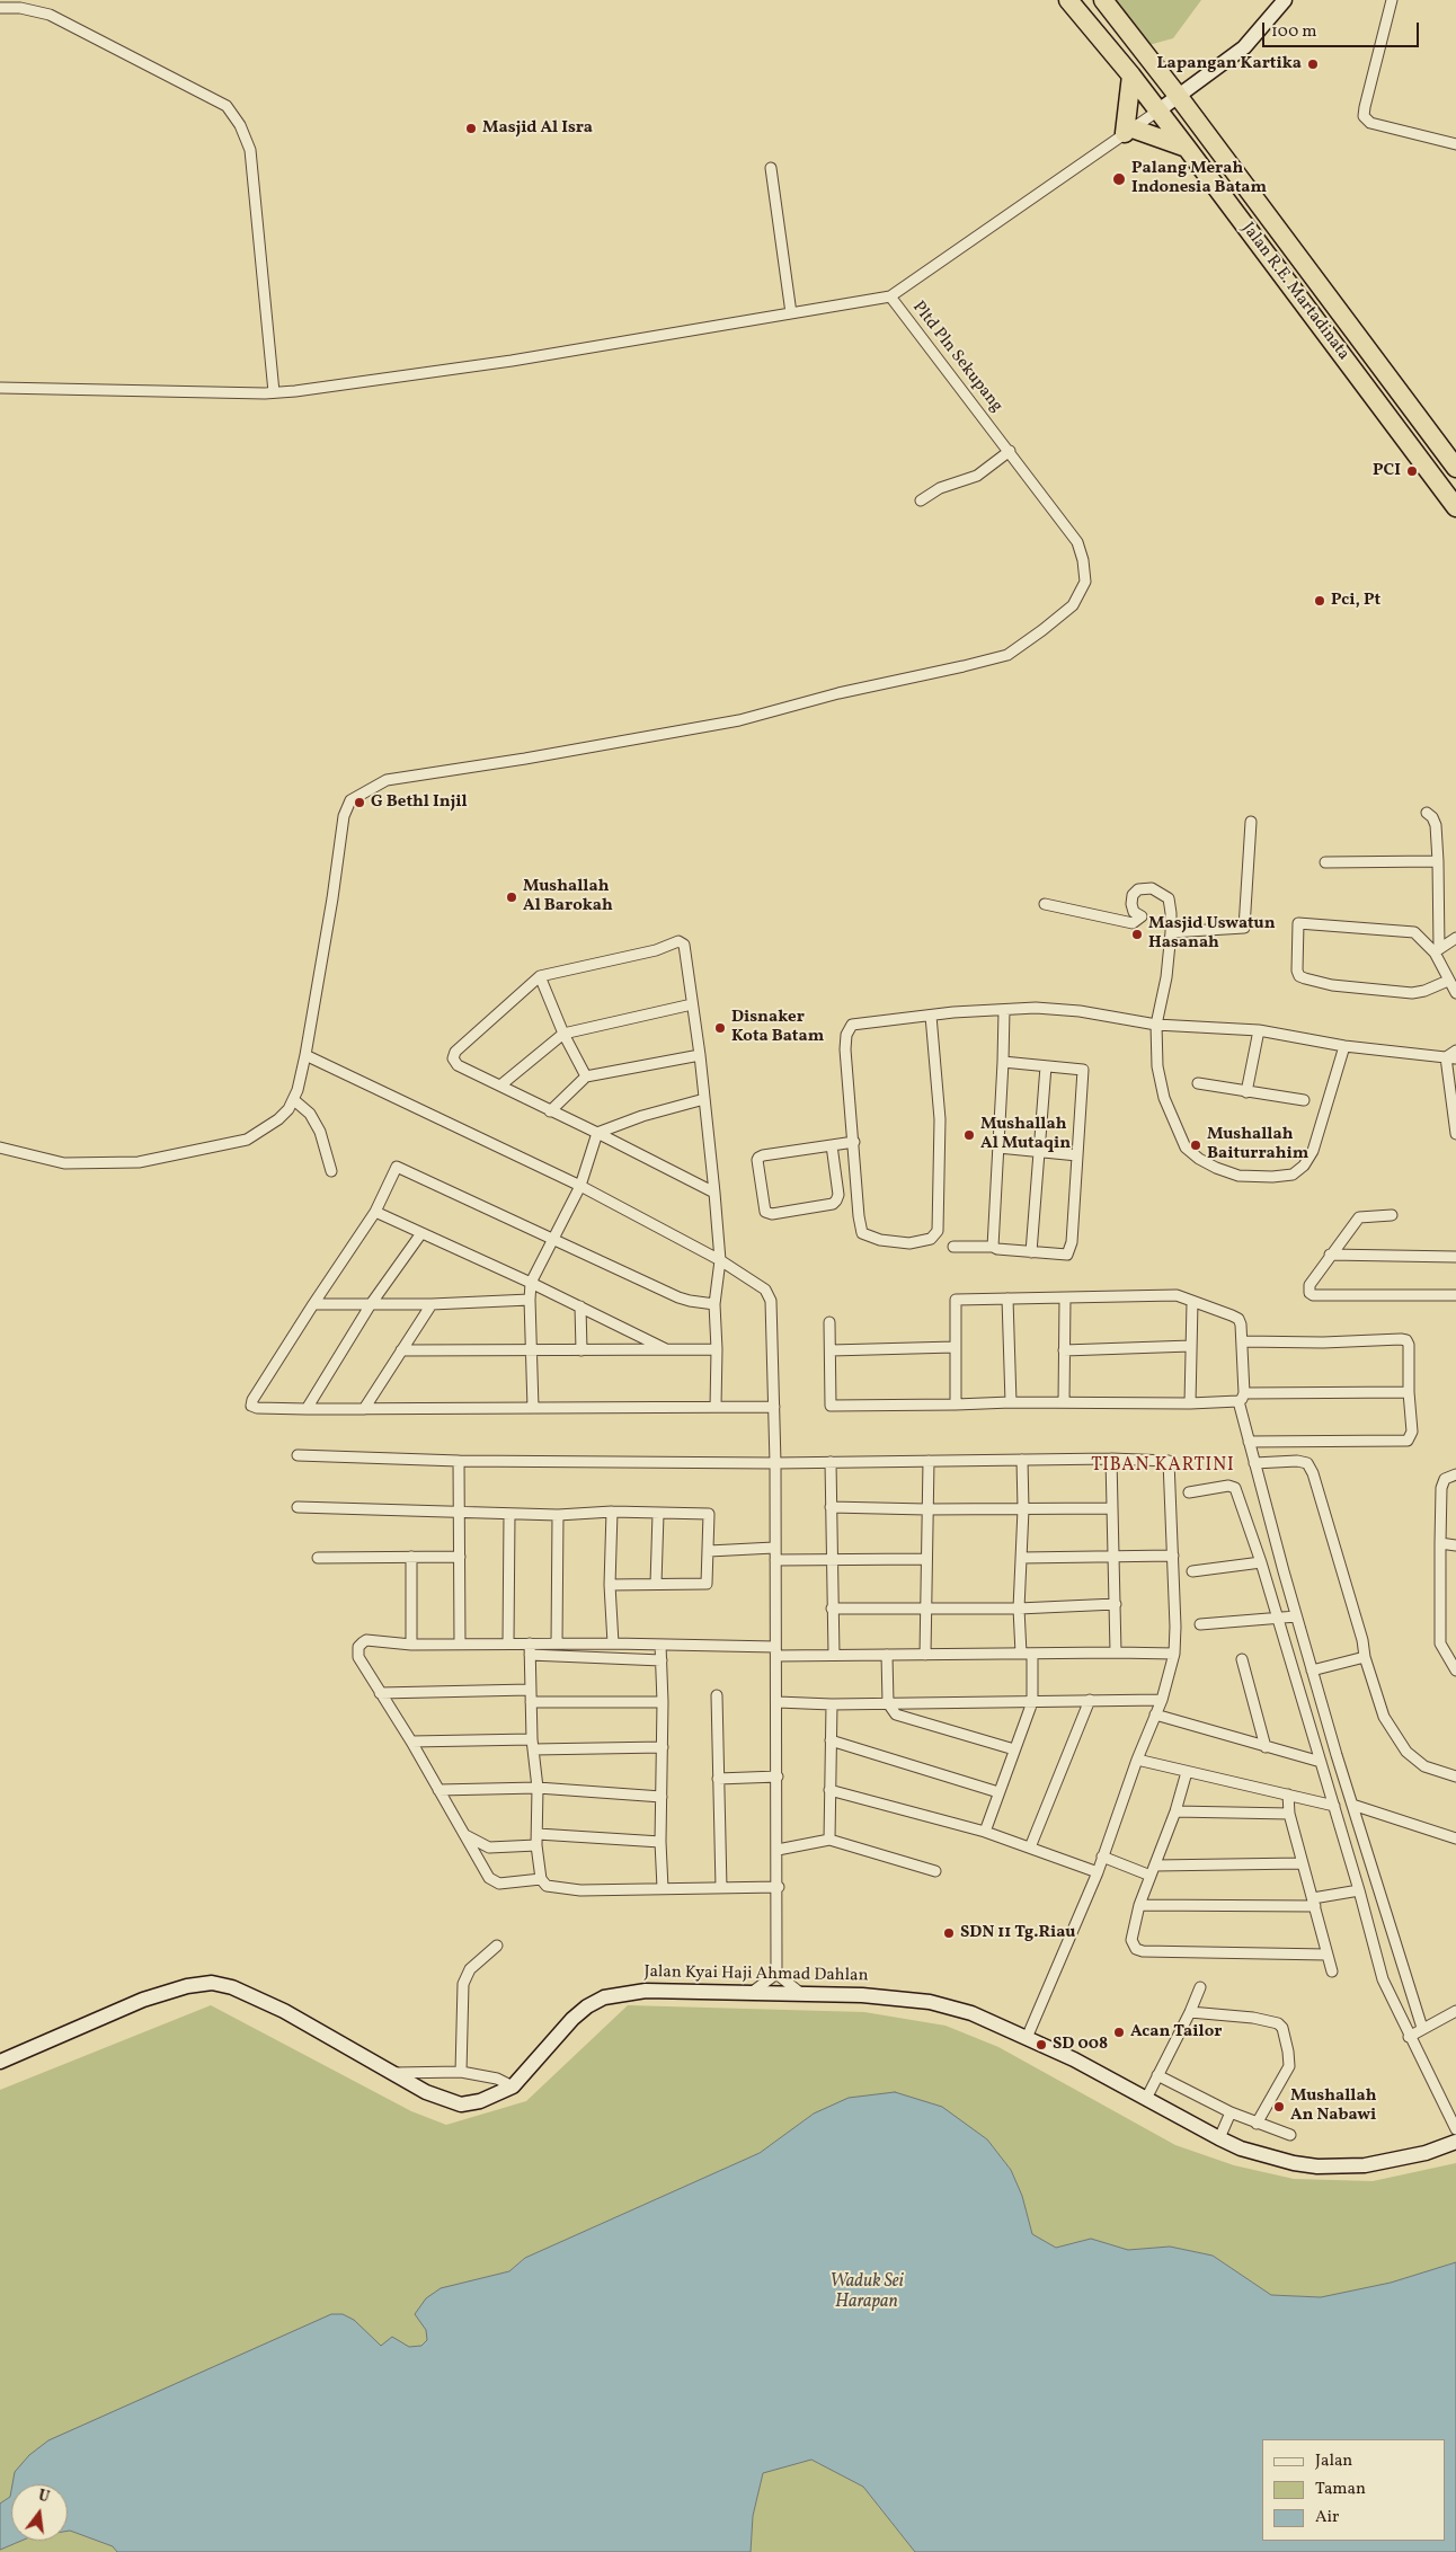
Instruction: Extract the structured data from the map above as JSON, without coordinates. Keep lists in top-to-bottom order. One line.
{"streets":{"highway":["Jalan R.E. Martadinata"],"main road":["Jalan Kyai Haji Ahmad Dahlan"],"street":["Pltd Pln Sekupang"]},"districts":["TIBAN KARTINI"],"water":["Waduk Sei Harapan"],"places":["Lapangan Kartika","Masjid Al Isra","Palang Merah Indonesia Batam","PCI","Pci, Pt","G Bethl Injil","Mushallah Al Barokah","Masjid Uswatun Hasanah","Disnaker Kota Batam","Mushallah Al Mutaqin","Mushallah Baiturrahim","SDN 11 Tg.Riau","Acan Tailor","SD 008","Mushallah An Nabawi"],"legend":["Jalan","Taman","Air"],"scale_bar":"100 m","north":"top"}
